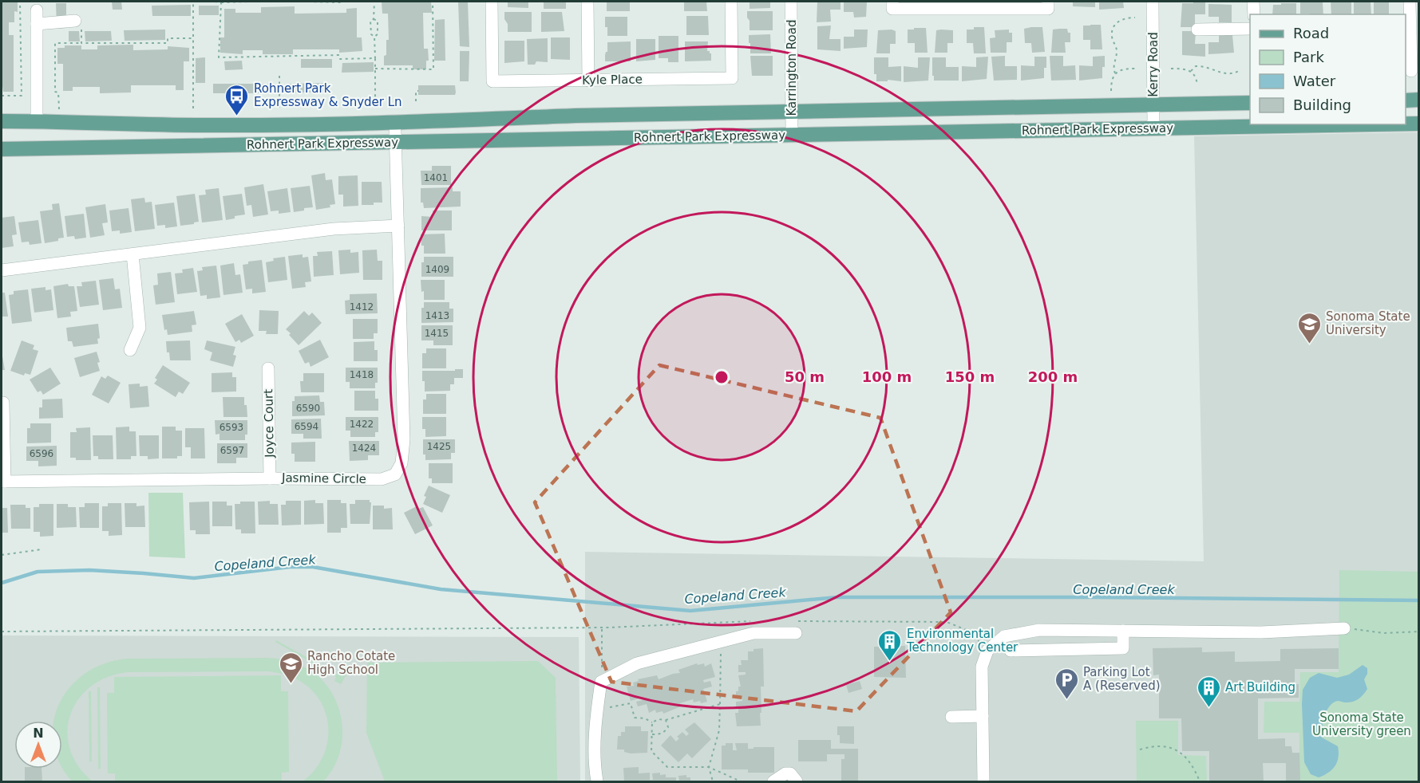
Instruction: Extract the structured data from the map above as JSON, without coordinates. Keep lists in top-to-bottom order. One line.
{"streets":{"main road":["Rohnert Park Expressway"],"street":["Kerry Road","Karrington Road","Kyle Place","Joyce Court","Jasmine Circle"]},"crossings":[["Kerry Road","Rohnert Park Expressway"],["Karrington Road","Rohnert Park Expressway"],["Rohnert Park Expressway","Jasmine Circle"],["Joyce Court","Jasmine Circle"]],"water":["Copeland Creek"],"parks":["Sonoma State University green"],"places":{"bus stop":["Rohnert Park Expressway & Snyder Ln"],"school or university":["Sonoma State University","Rancho Cotate High School"],"building":["Environmental Technology Center","Art Building"],"parking":["Parking Lot A (Reserved)"]},"house_numbers":["1401","1409","1412","1413","1415","1418","6590","1422","6594","6593","1425","1424","6597","6596"],"legend":["Road","Park","Water","Building"],"north":"top","rings":["50 m","100 m","150 m","200 m"]}
